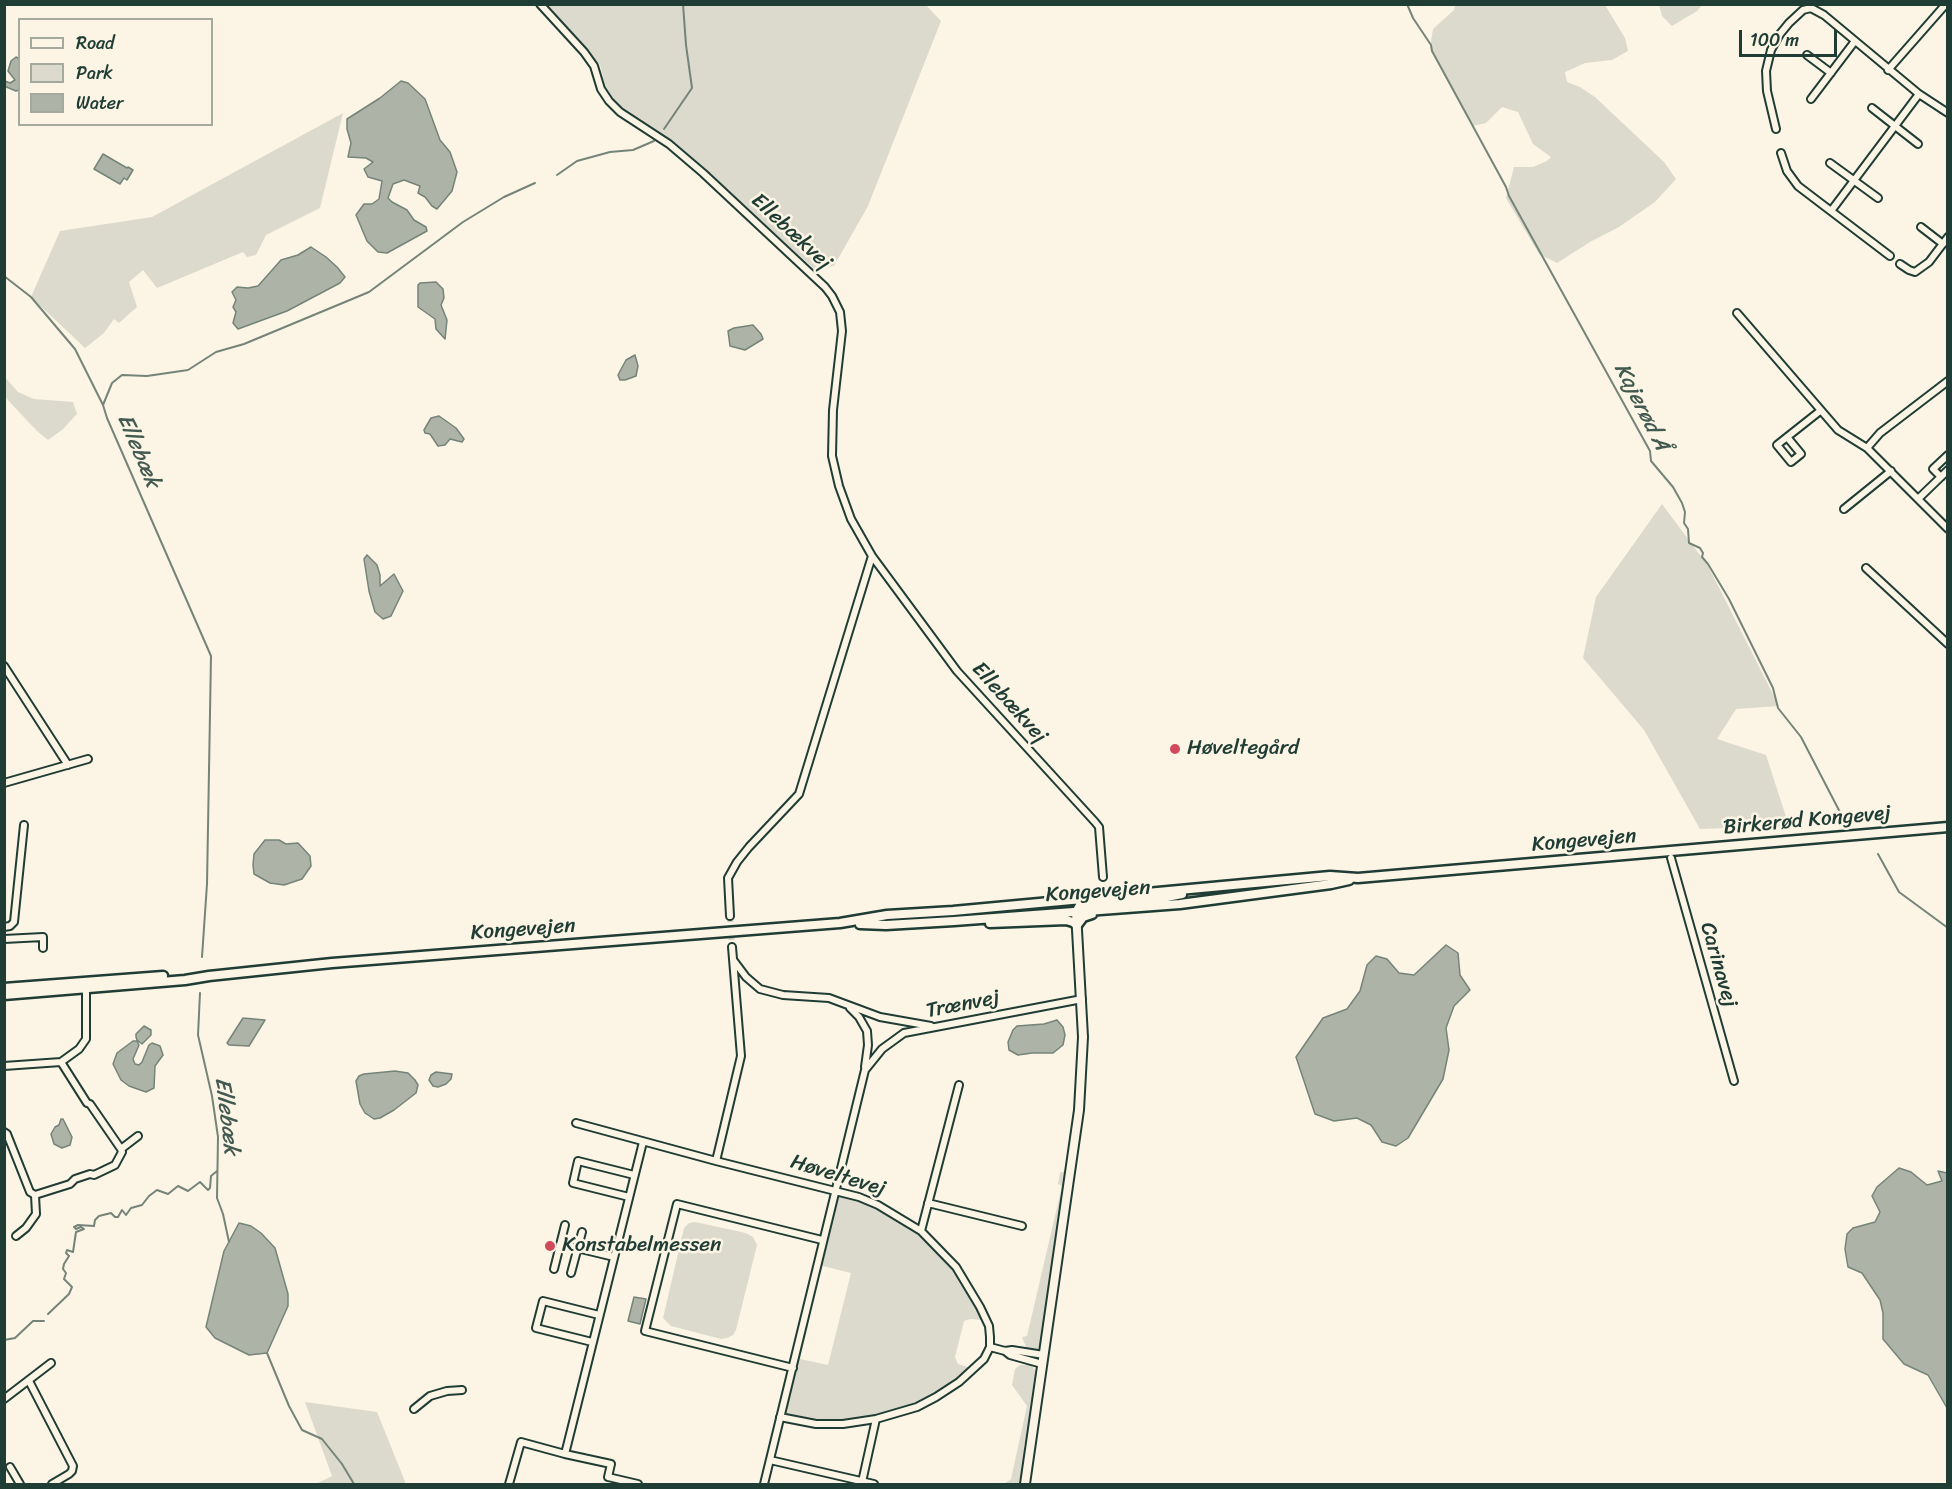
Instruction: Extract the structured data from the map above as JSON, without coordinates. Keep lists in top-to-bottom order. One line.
{"streets":{"main road":["Birkerød Kongevej","Kongevejen"],"street":["Ellebækvej","Carinavej","Trænvej","Høveltevej"]},"crossings":[["Birkerød Kongevej","Kongevejen"],["Birkerød Kongevej","Carinavej"],["Kongevejen","Carinavej"],["Trænvej","Høveltevej"]],"water":["Kajerød Å","Ellebæk"],"places":["Høveltegård","Konstabelmessen"],"legend":["Road","Park","Water"],"scale_bar":"100 m"}
